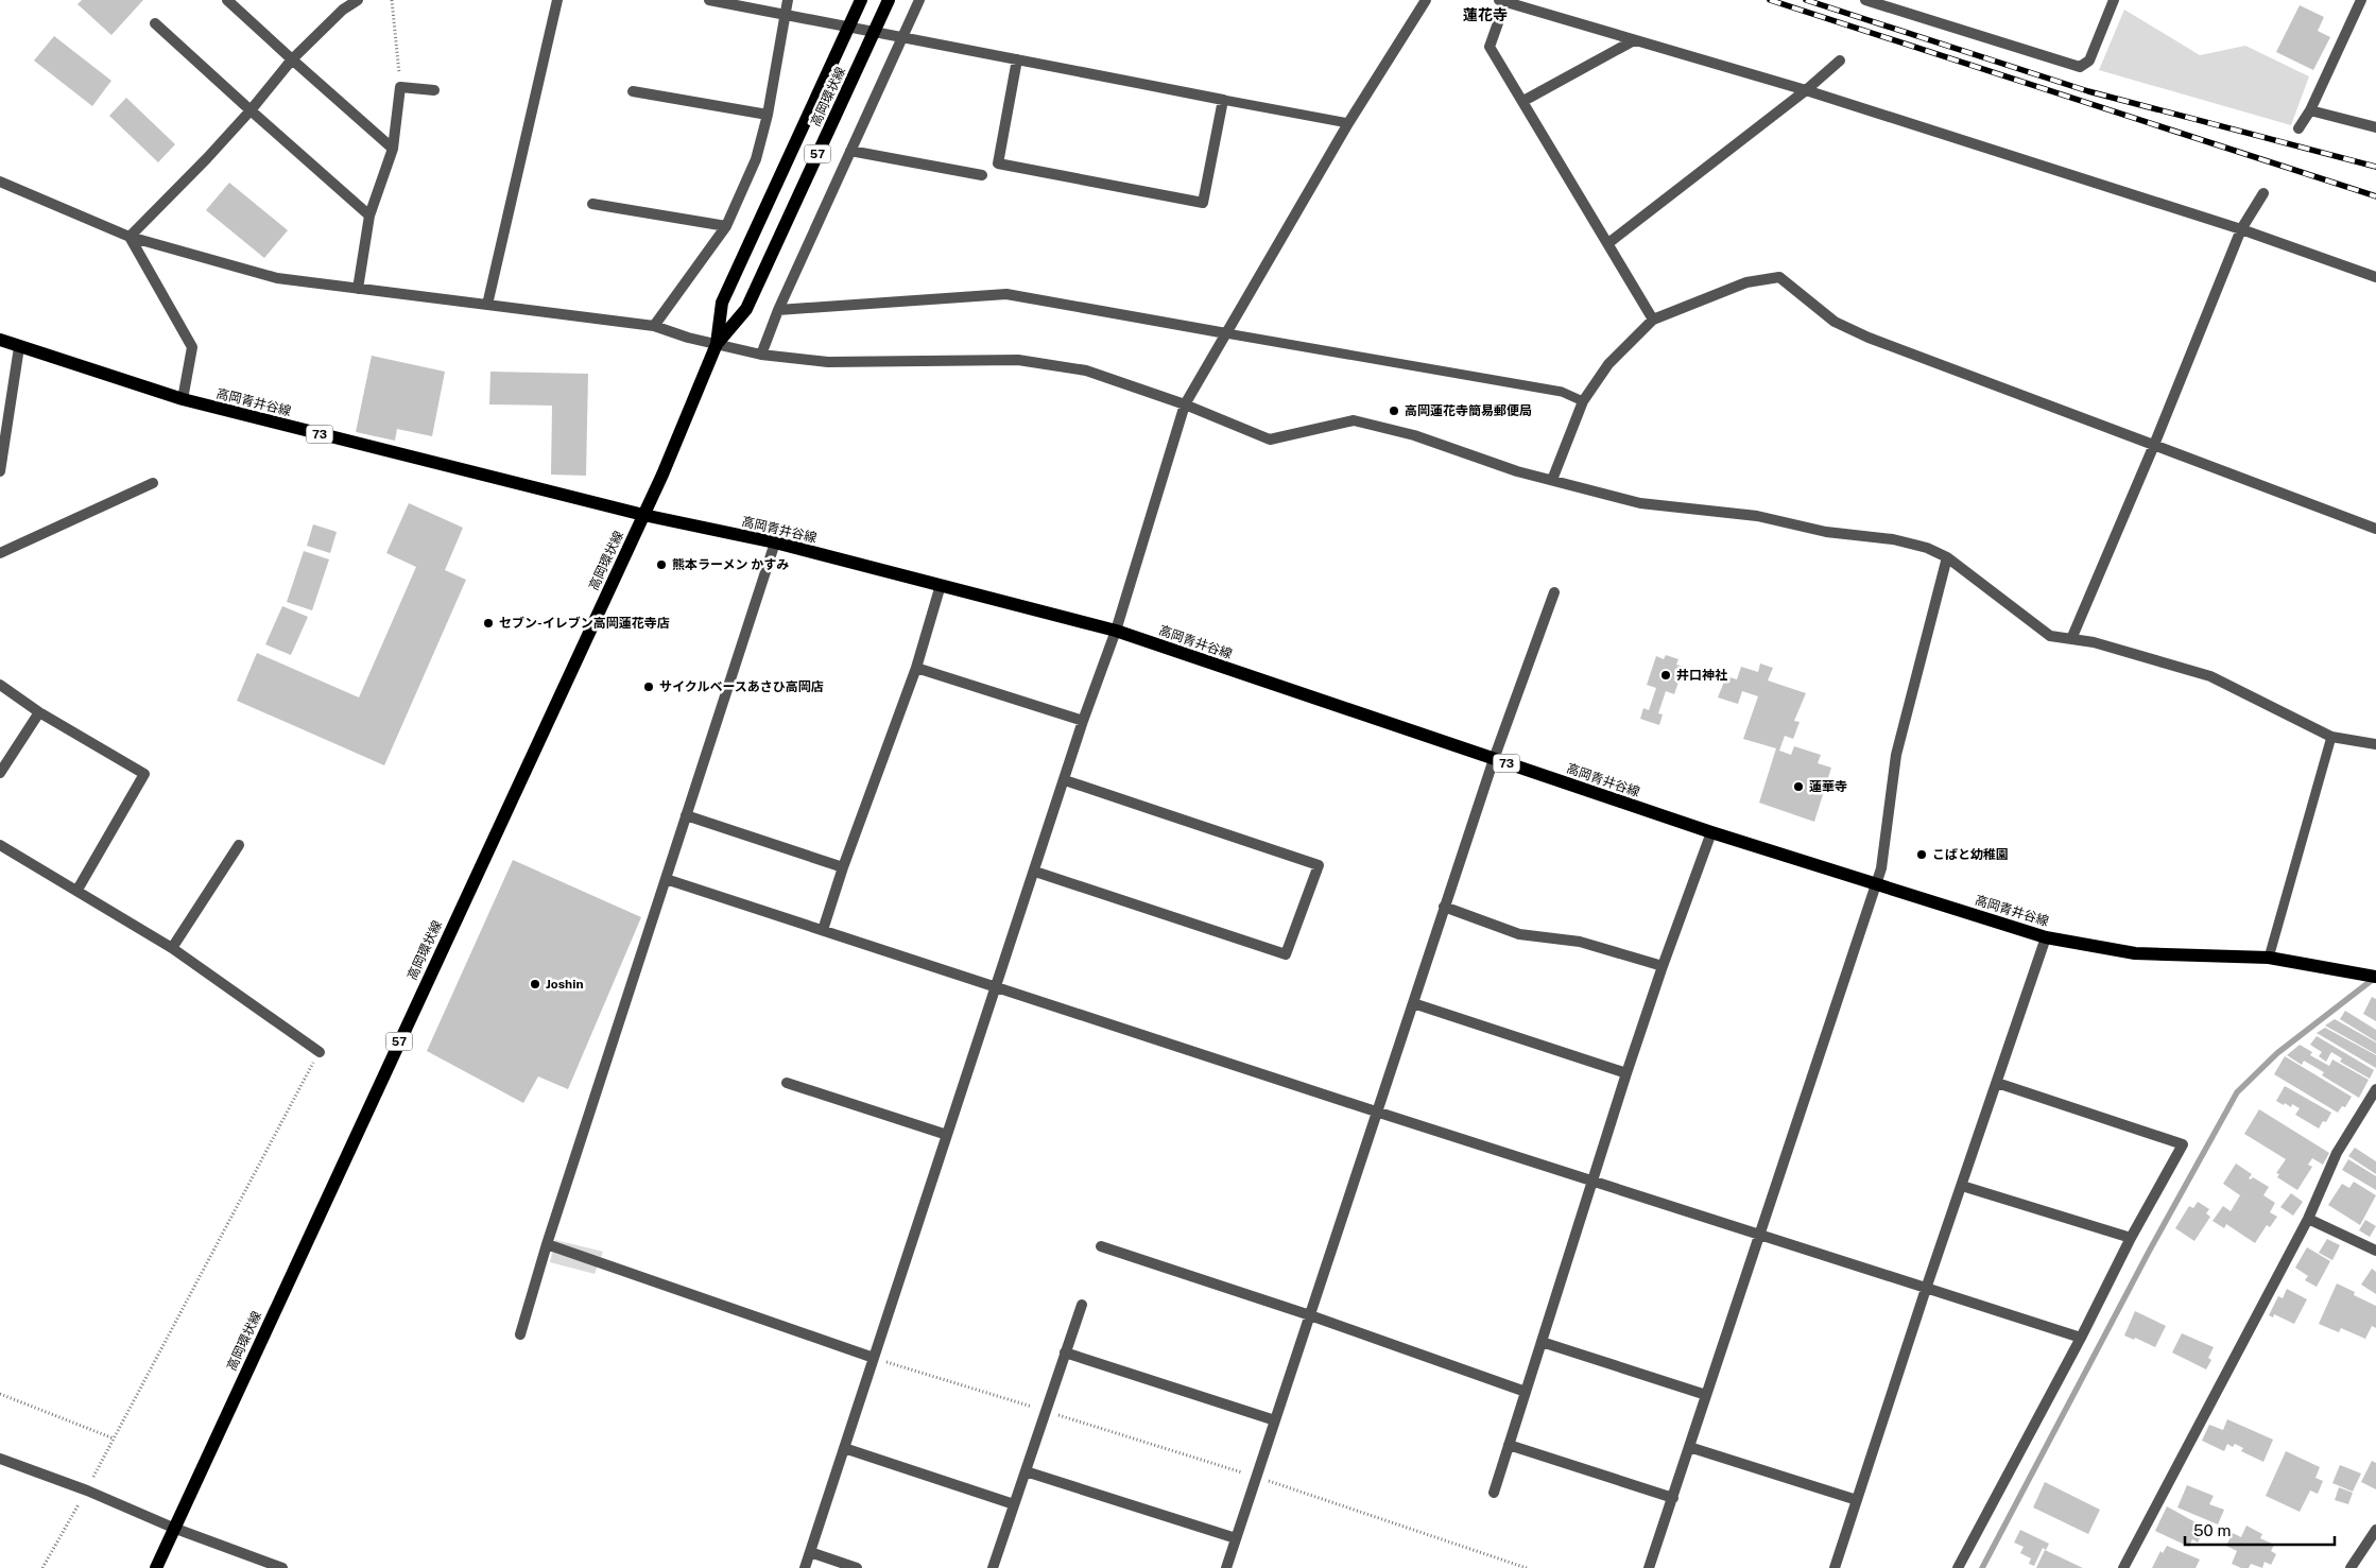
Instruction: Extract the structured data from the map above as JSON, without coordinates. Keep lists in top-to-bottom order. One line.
{"streets":{"main road":["高岡環状線","57","高岡青井谷線","73"]},"crossings":[["高岡環状線","高岡青井谷線"]],"districts":["蓮花寺"],"places":["高岡蓮花寺簡易郵便局","熊本ラーメン かすみ","セブン-イレブン高岡蓮花寺店","井口神社","サイクルベースあさひ高岡店","蓮華寺","こばと幼稚園","Joshin"],"scale_bar":"50 m"}
